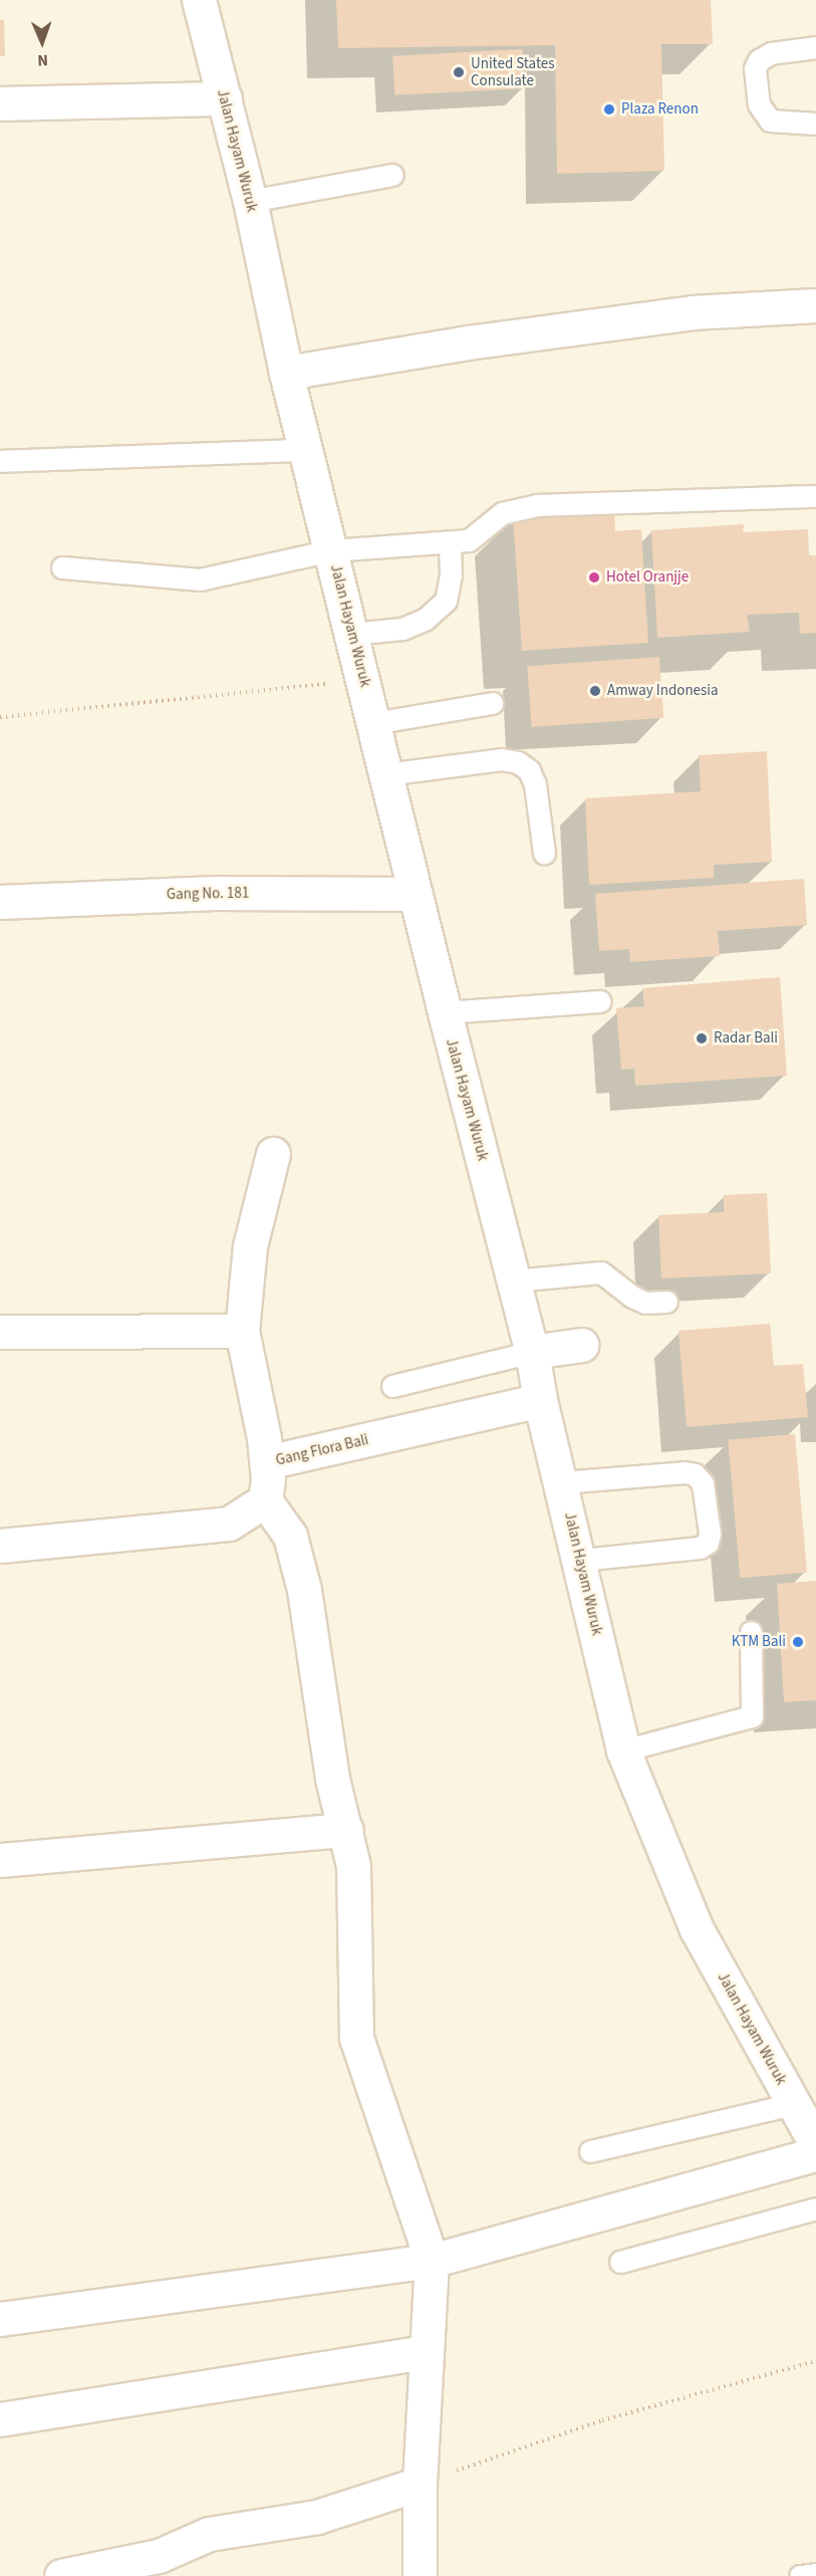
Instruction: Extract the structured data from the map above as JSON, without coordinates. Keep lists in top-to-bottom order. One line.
{"streets":{"street":["Jalan Hayam Wuruk","Gang No. 181","Gang Flora Bali"]},"crossings":[["Jalan Hayam Wuruk","Gang No. 181"],["Jalan Hayam Wuruk","Gang Flora Bali"]],"places":["United States Consulate","Plaza Renon","Hotel Oranjje","Amway Indonesia","Radar Bali","KTM Bali"],"north":"bottom"}
